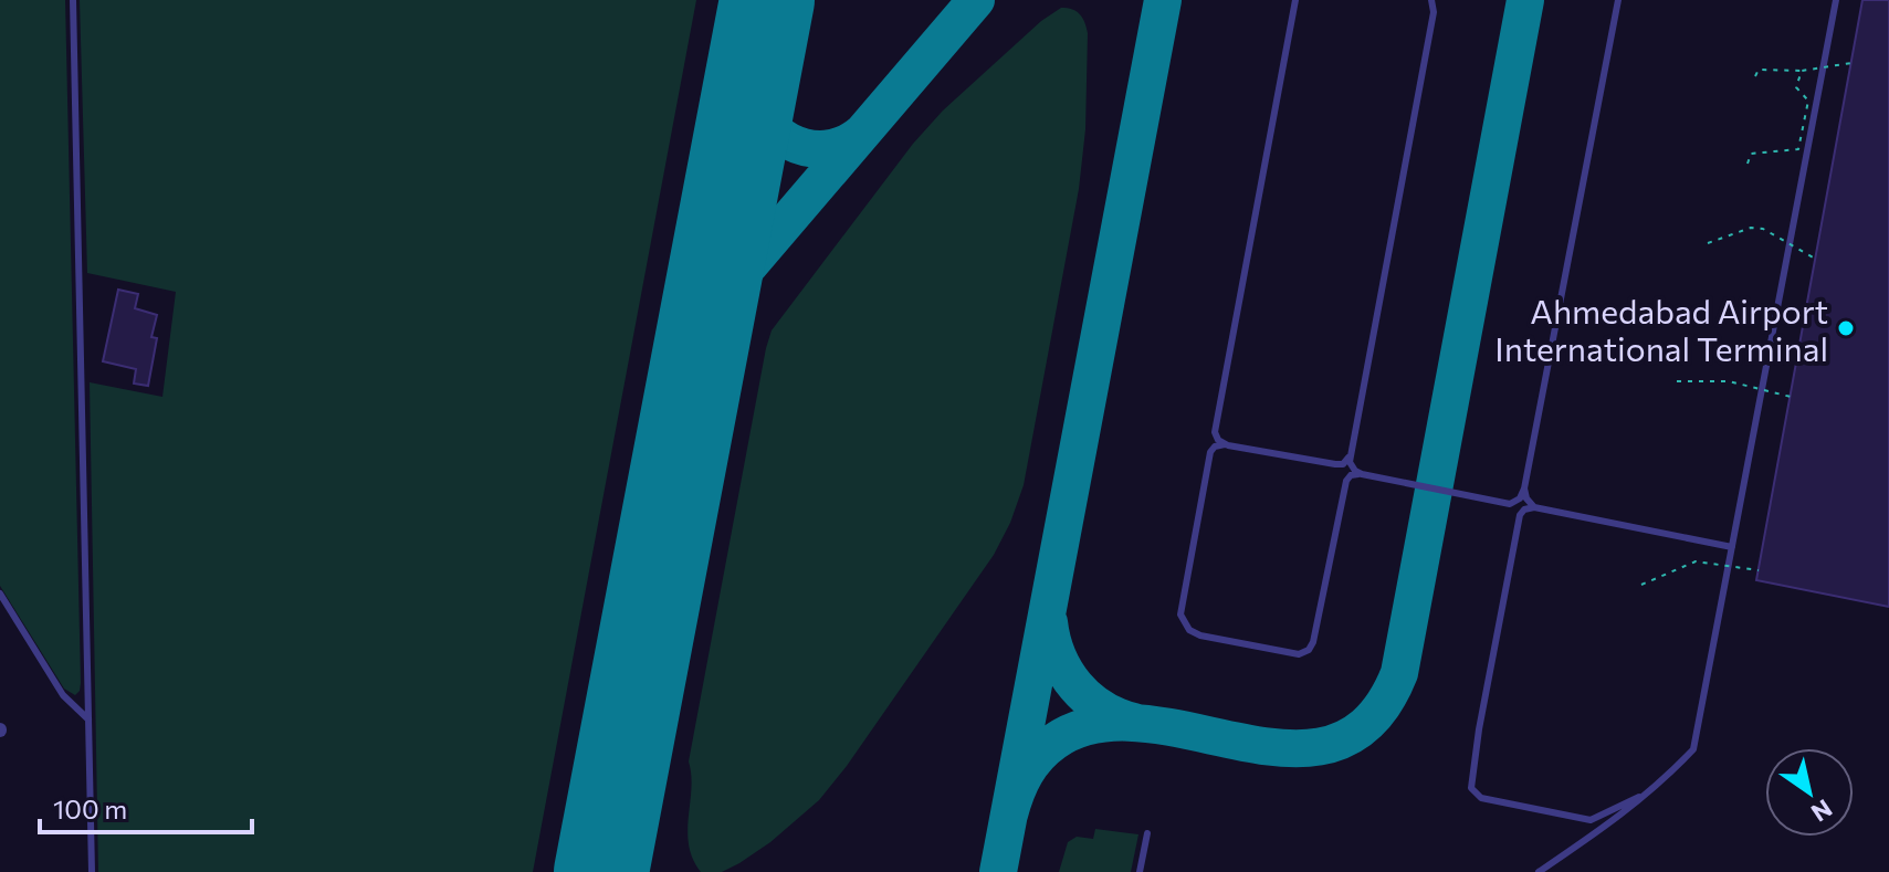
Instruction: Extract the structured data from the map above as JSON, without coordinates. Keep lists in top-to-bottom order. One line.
{"places":["Ahmedabad Airport International Terminal"],"scale_bar":"100 m","north":"bottom right"}
